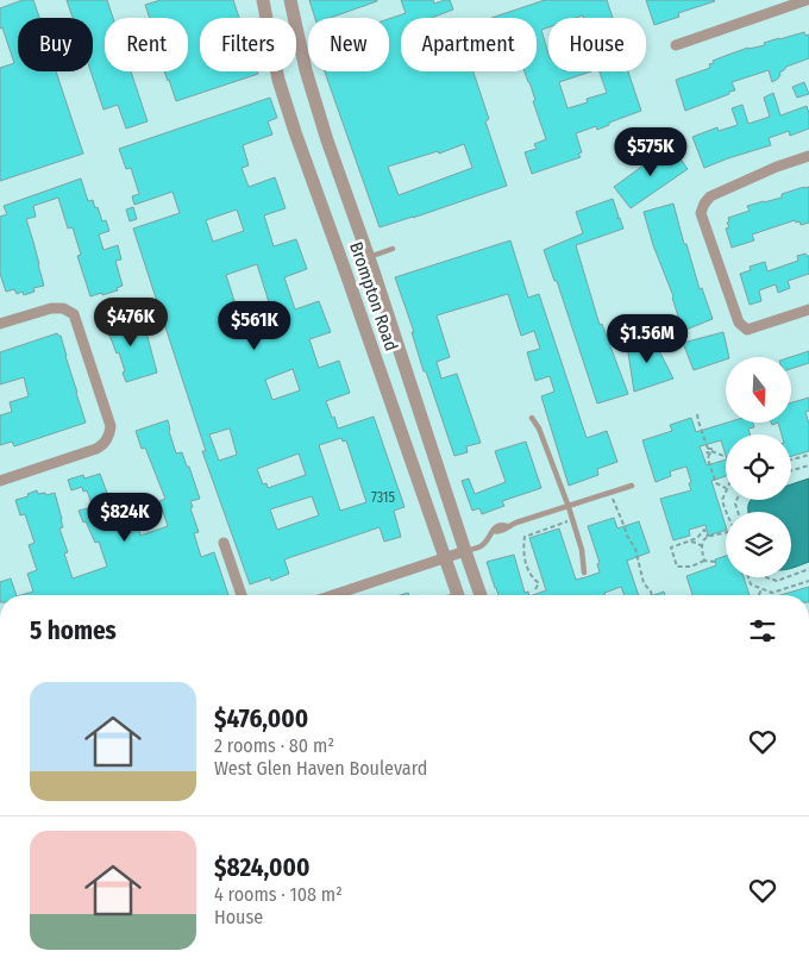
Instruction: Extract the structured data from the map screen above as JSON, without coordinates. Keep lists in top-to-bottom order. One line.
{"streets":{"street":["Brompton Road"]},"house_numbers":["7315"],"north":"bottom","page":{"chip":["Buy","Rent","Filters","New","Apartment","House"],"price":["$575K","$476K","$561K","$1.56M","$824K"],"heading":"5 homes","list":[{"name":"$476,000","note":"2 rooms · 80 m² · West Glen Haven Boulevard"},{"name":"$824,000","note":"4 rooms · 108 m² · House"}]}}
